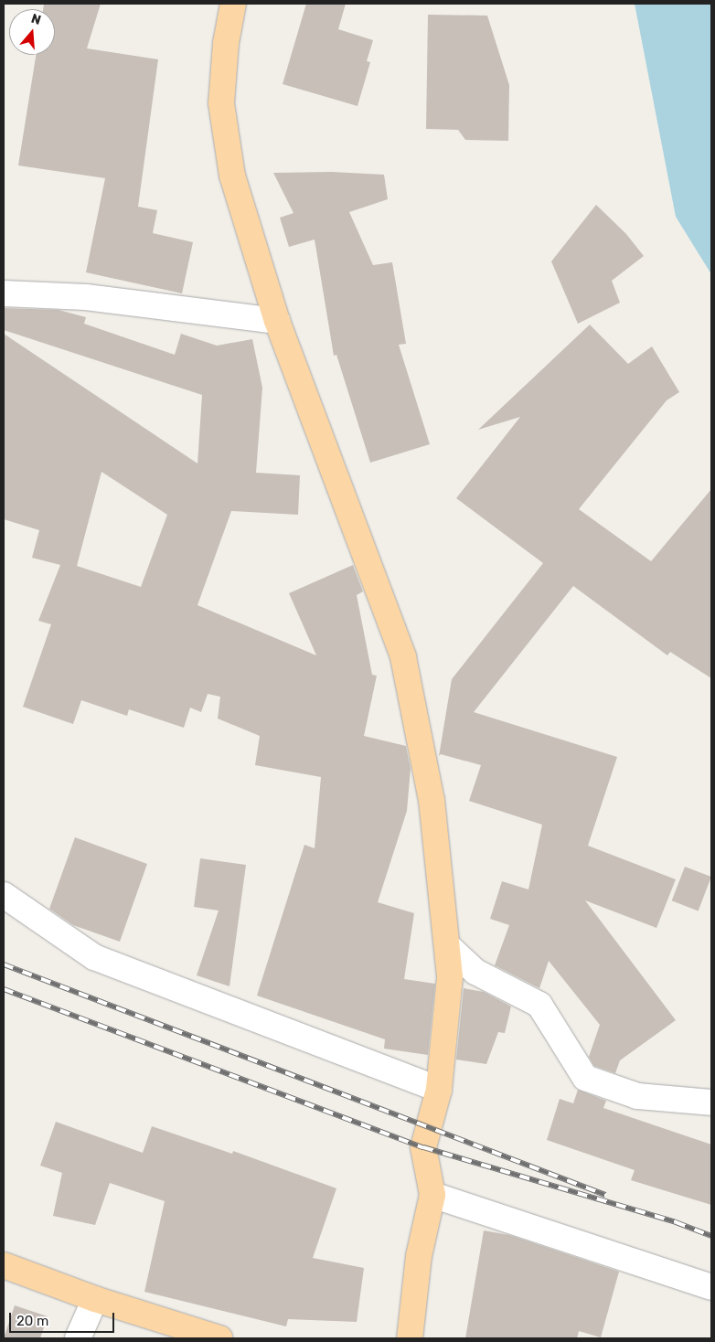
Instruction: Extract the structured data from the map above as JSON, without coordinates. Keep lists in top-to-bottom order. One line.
{"scale_bar":"20 m","north":"top"}
